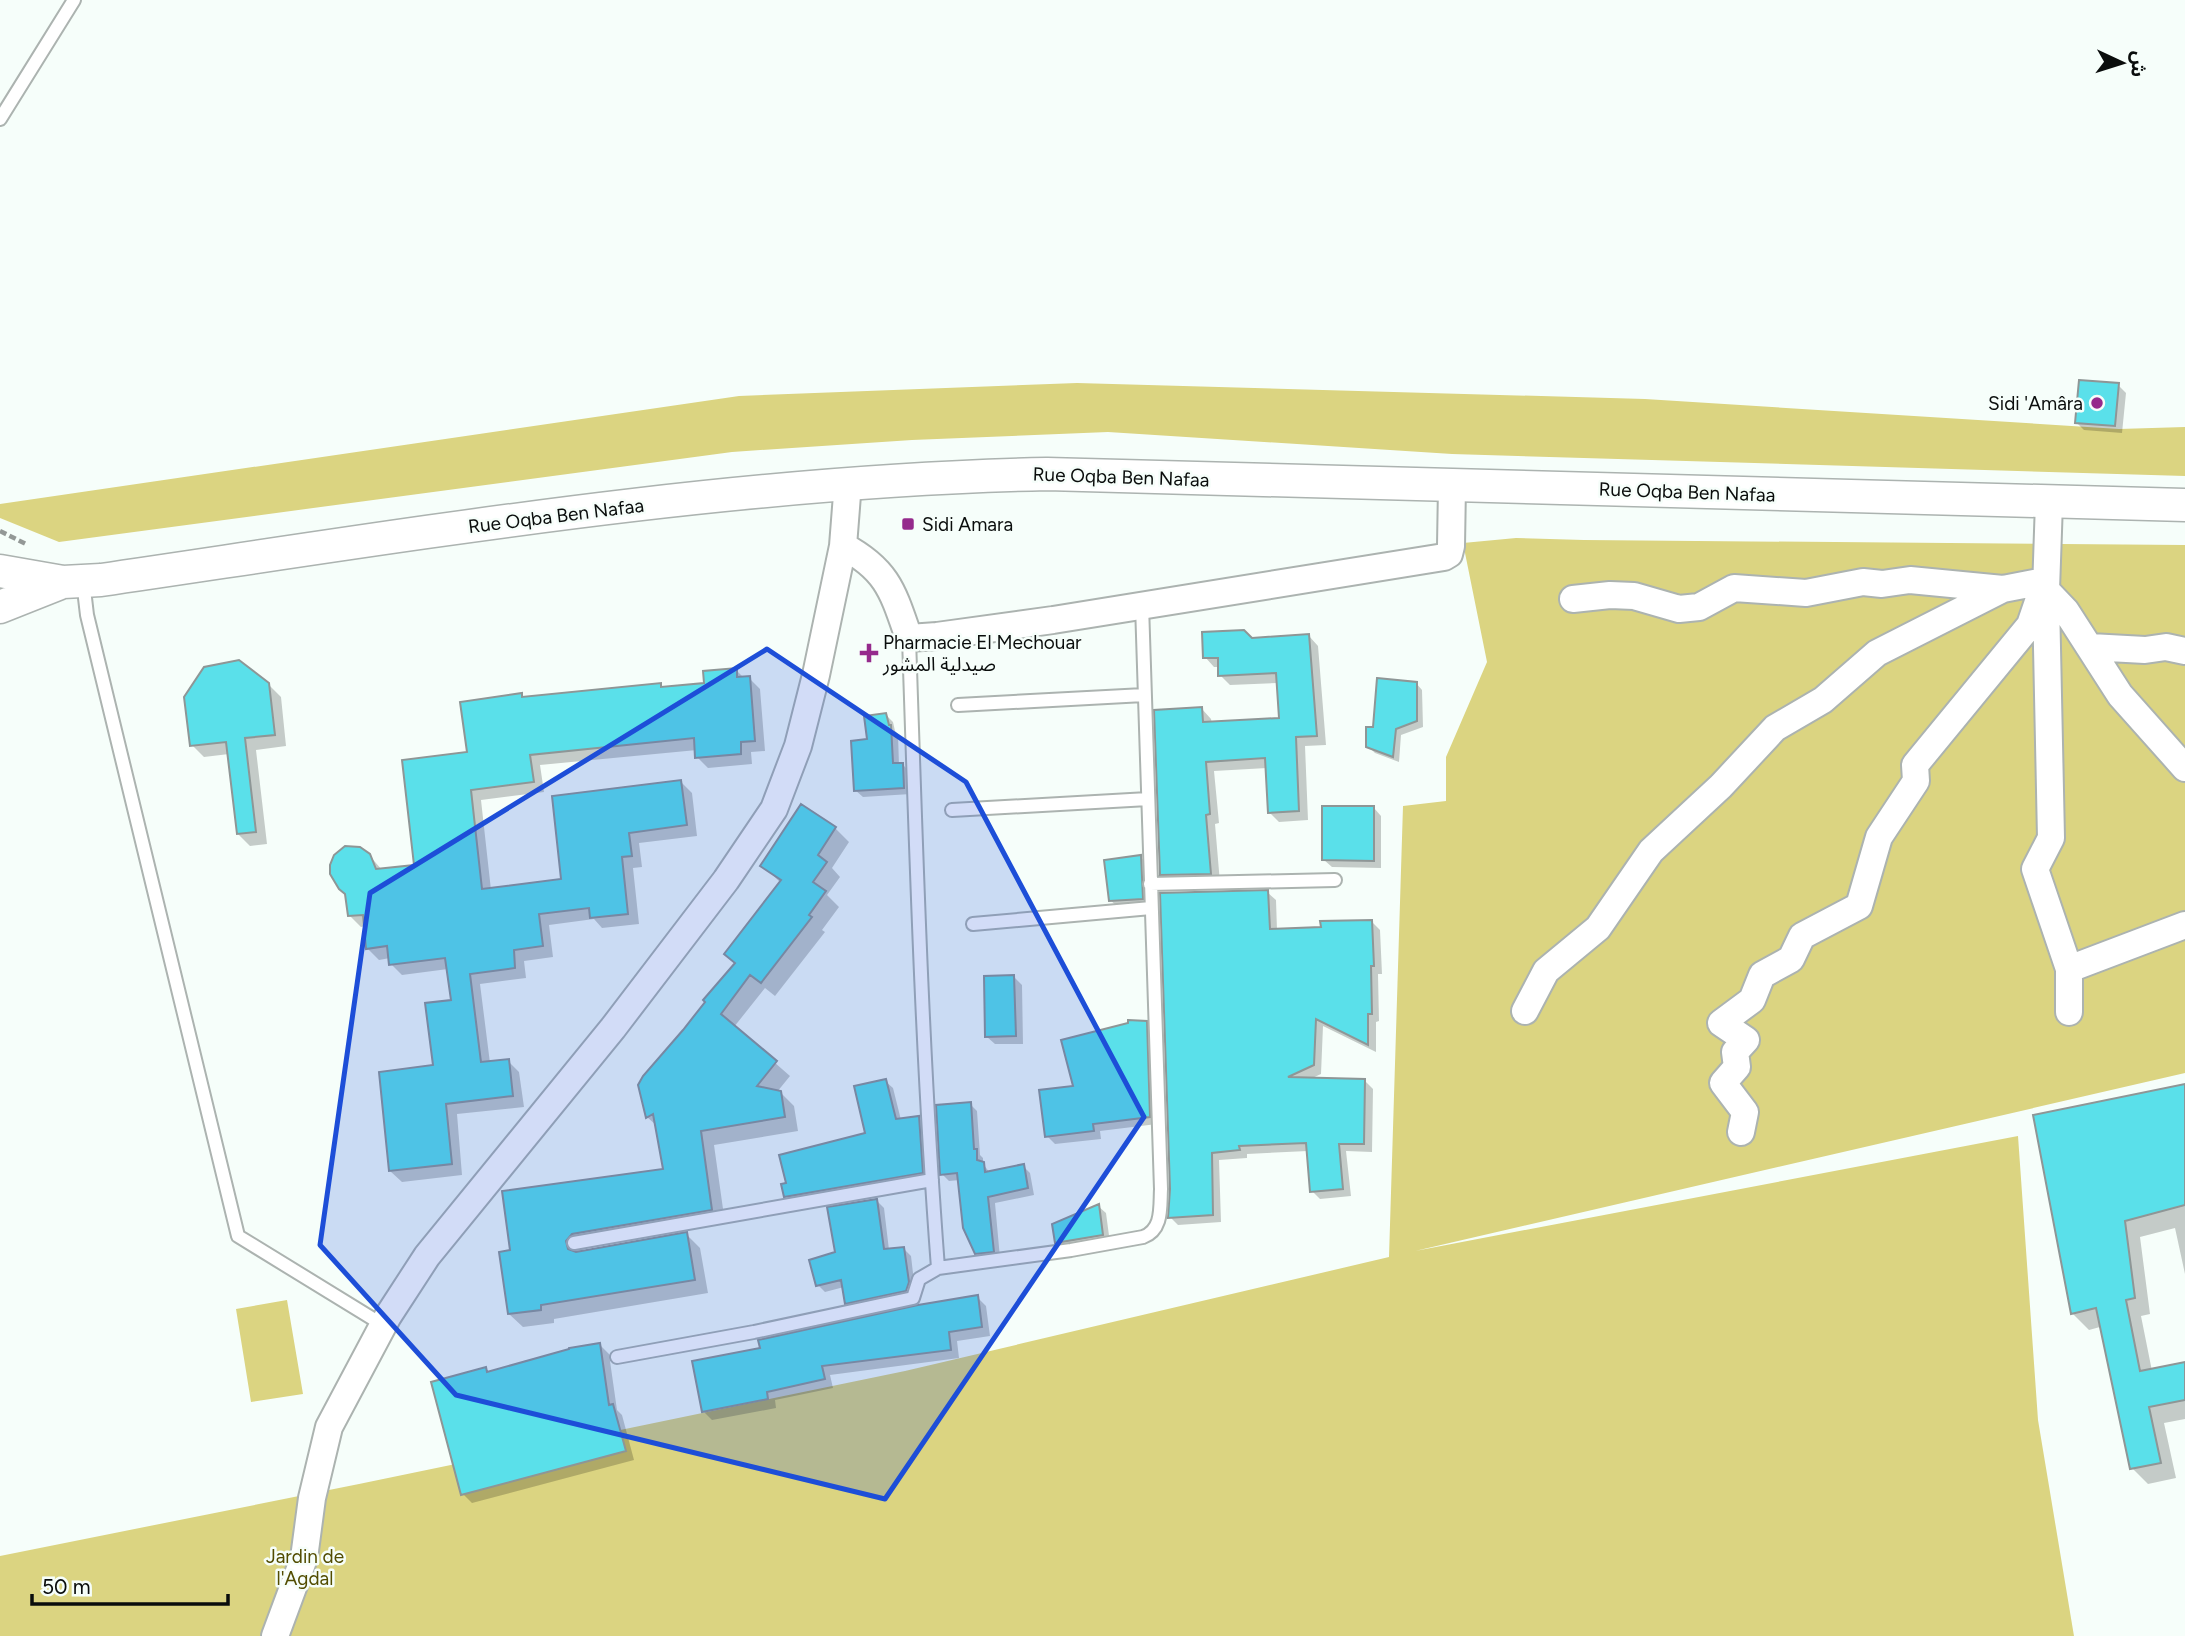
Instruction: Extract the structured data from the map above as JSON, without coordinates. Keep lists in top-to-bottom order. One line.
{"streets":{"street":["Rue Oqba Ben Nafaa"]},"parks":["Jardin de l'Agdal"],"places":{"other":["Sidi 'Amâra"],"transit":["Sidi Amara"],"health":["Pharmacie El Mechouar صيدلية المشور"]},"scale_bar":"50 m","north":"right"}
